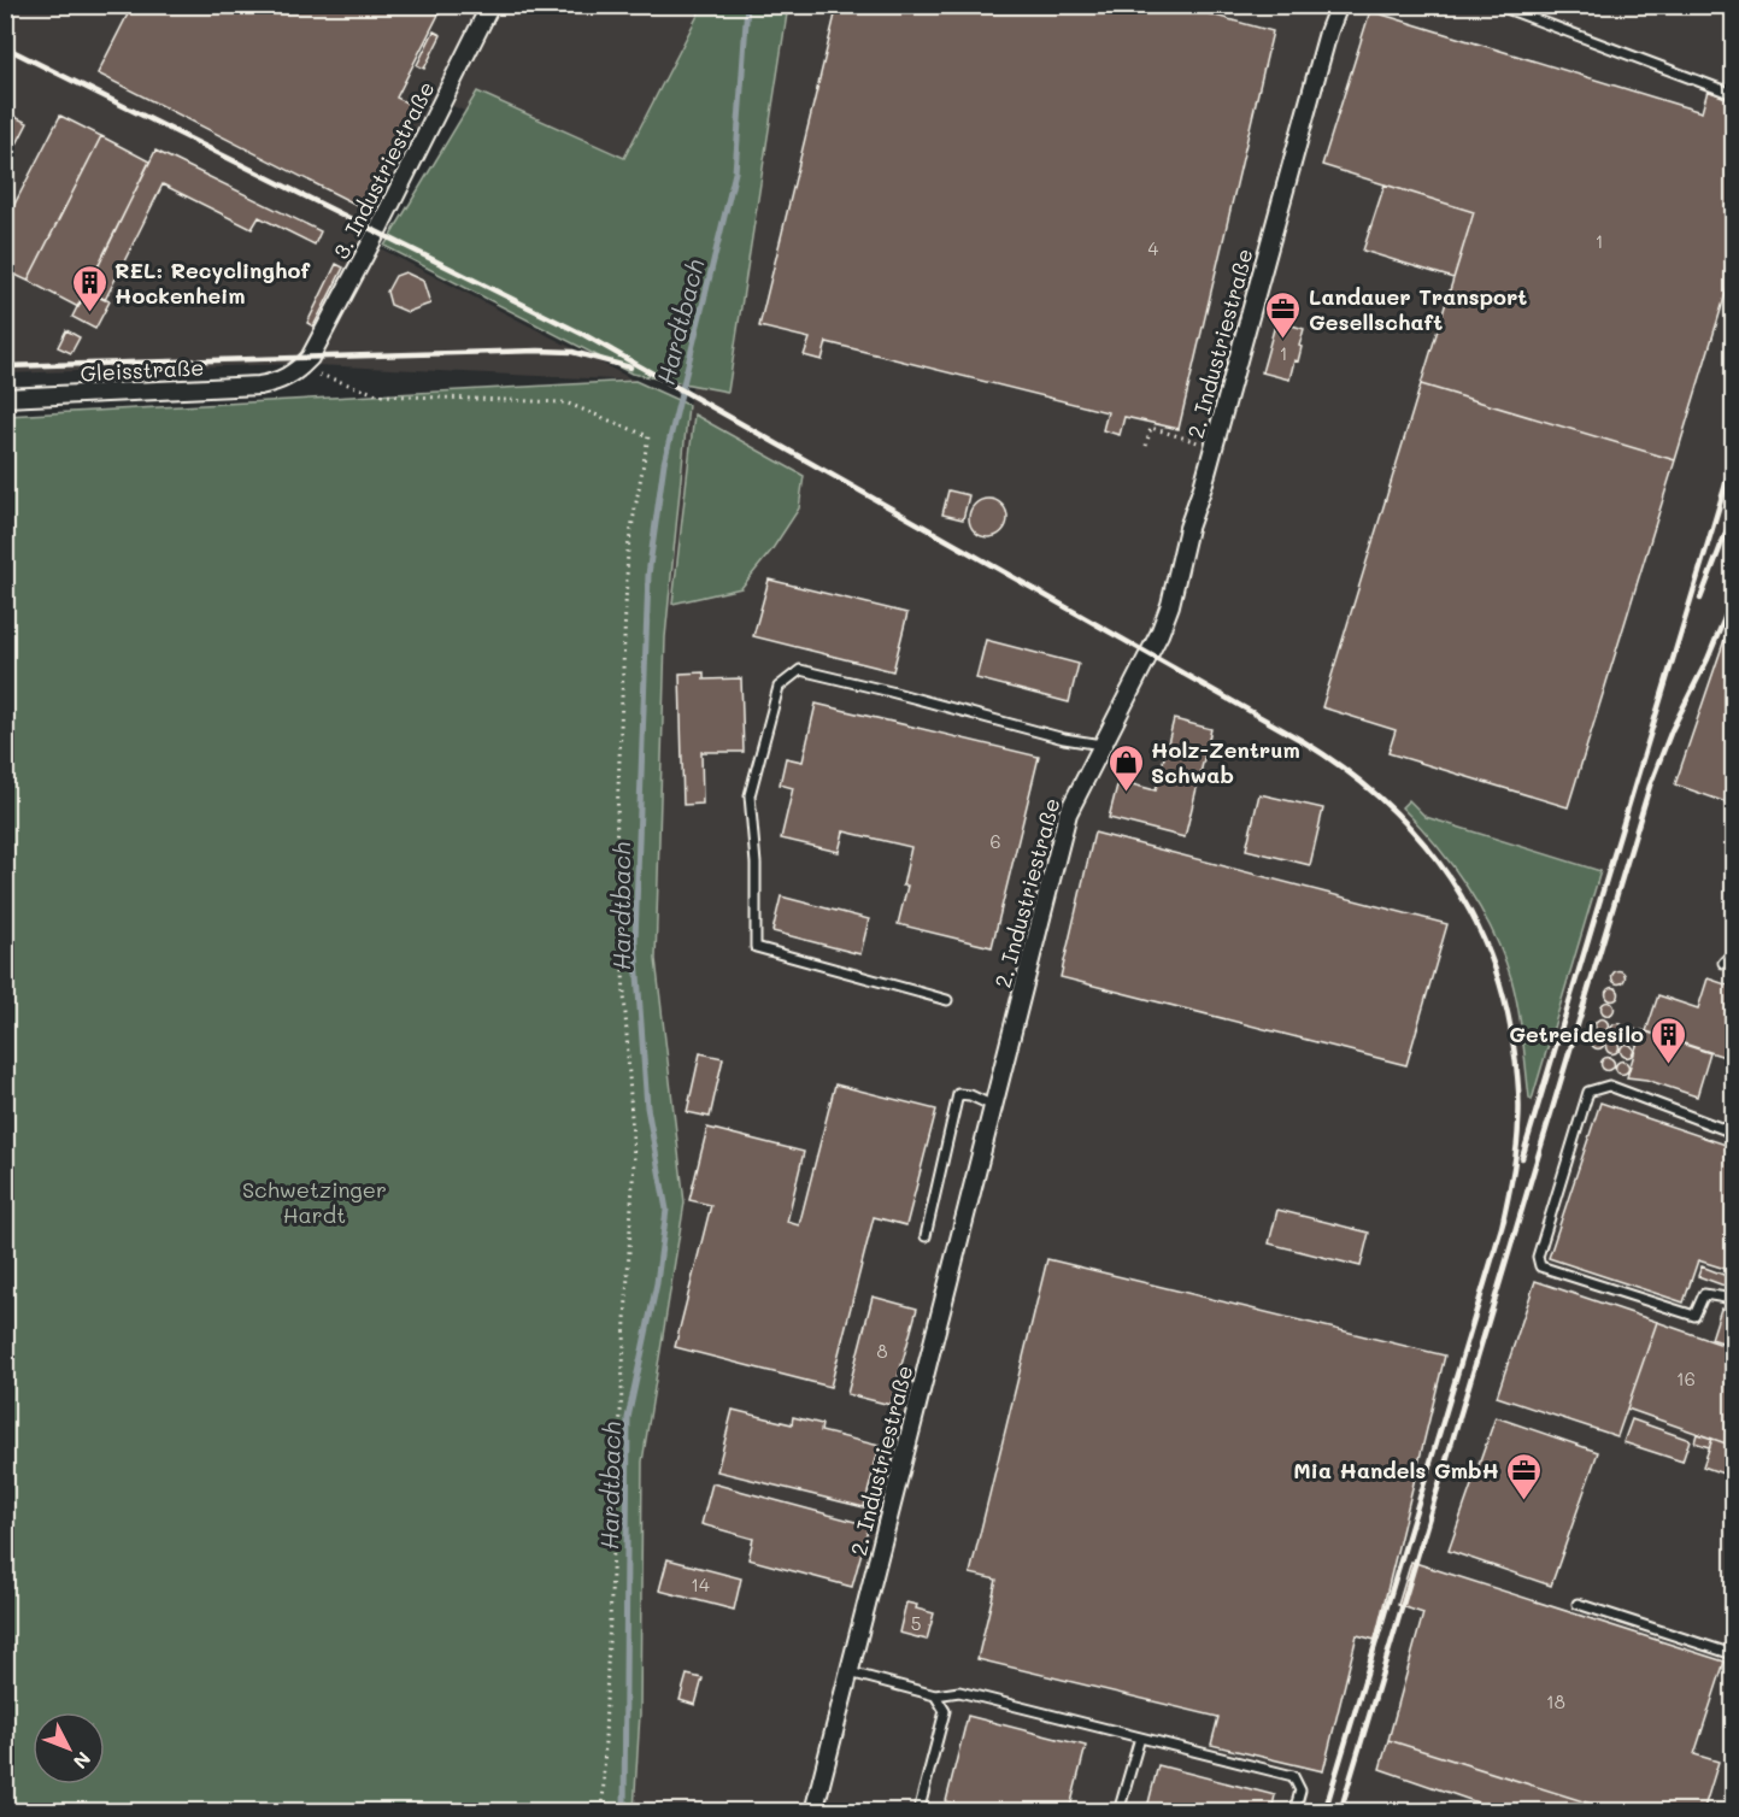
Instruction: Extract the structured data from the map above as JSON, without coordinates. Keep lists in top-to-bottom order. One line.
{"streets":{"street":["3. Industriestraße","2. Industriestraße","Gleisstraße"]},"crossings":[["3. Industriestraße","Gleisstraße"]],"water":["Hardtbach"],"parks":["Schwetzinger Hardt"],"places":{"building":["REL: Recyclinghof Hockenheim","Getreidesilo"],"office":["Landauer Transport Gesellschaft","Mia Handels GmbH"],"shop":["Holz-Zentrum Schwab"]},"house_numbers":["1","4","1","6","8","16","14","5","18"],"north":"bottom right"}
